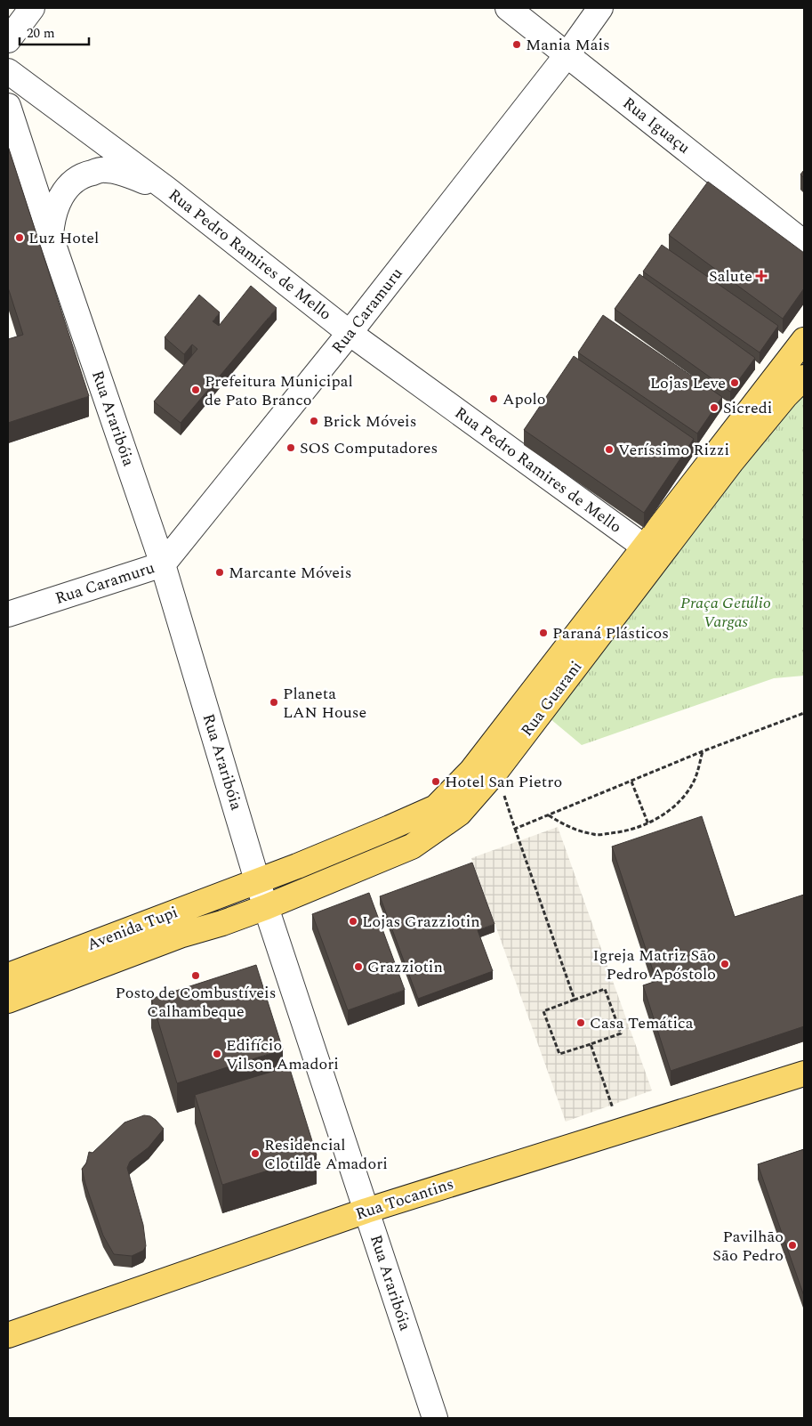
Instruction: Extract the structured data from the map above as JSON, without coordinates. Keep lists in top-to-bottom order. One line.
{"streets":{"main road":["Rua Guarani","Avenida Tupi","Rua Tocantins"],"street":["Rua Iguaçu","Rua Pedro Ramires de Mello","Rua Caramuru","Rua Araribóia"]},"crossings":[["Rua Iguaçu","Rua Caramuru"],["Rua Pedro Ramires de Mello","Rua Caramuru"],["Rua Pedro Ramires de Mello","Rua Guarani"],["Rua Caramuru","Rua Araribóia"],["Rua Araribóia","Rua Guarani"],["Rua Araribóia","Avenida Tupi"],["Rua Araribóia","Rua Tocantins"],["Rua Guarani","Avenida Tupi"]],"parks":["Praça Getúlio Vargas"],"places":{"other":["Mania Mais","Luz Hotel","Lojas Leve","Prefeitura Municipal de Pato Branco","Apolo","Sicredi","Brick Móveis","SOS Computadores","Veríssimo Rizzi","Marcante Móveis","Paraná Plásticos","Planeta LAN House","Hotel San Pietro","Lojas Grazziotin","Igreja Matriz São Pedro Apóstolo","Grazziotin","Posto de Combustíveis Calhambeque","Casa Temática","Edifício Vilson Amadori","Residencial Clotilde Amadori","Pavilhão São Pedro"],"health":["Salute"]},"scale_bar":"20 m"}
